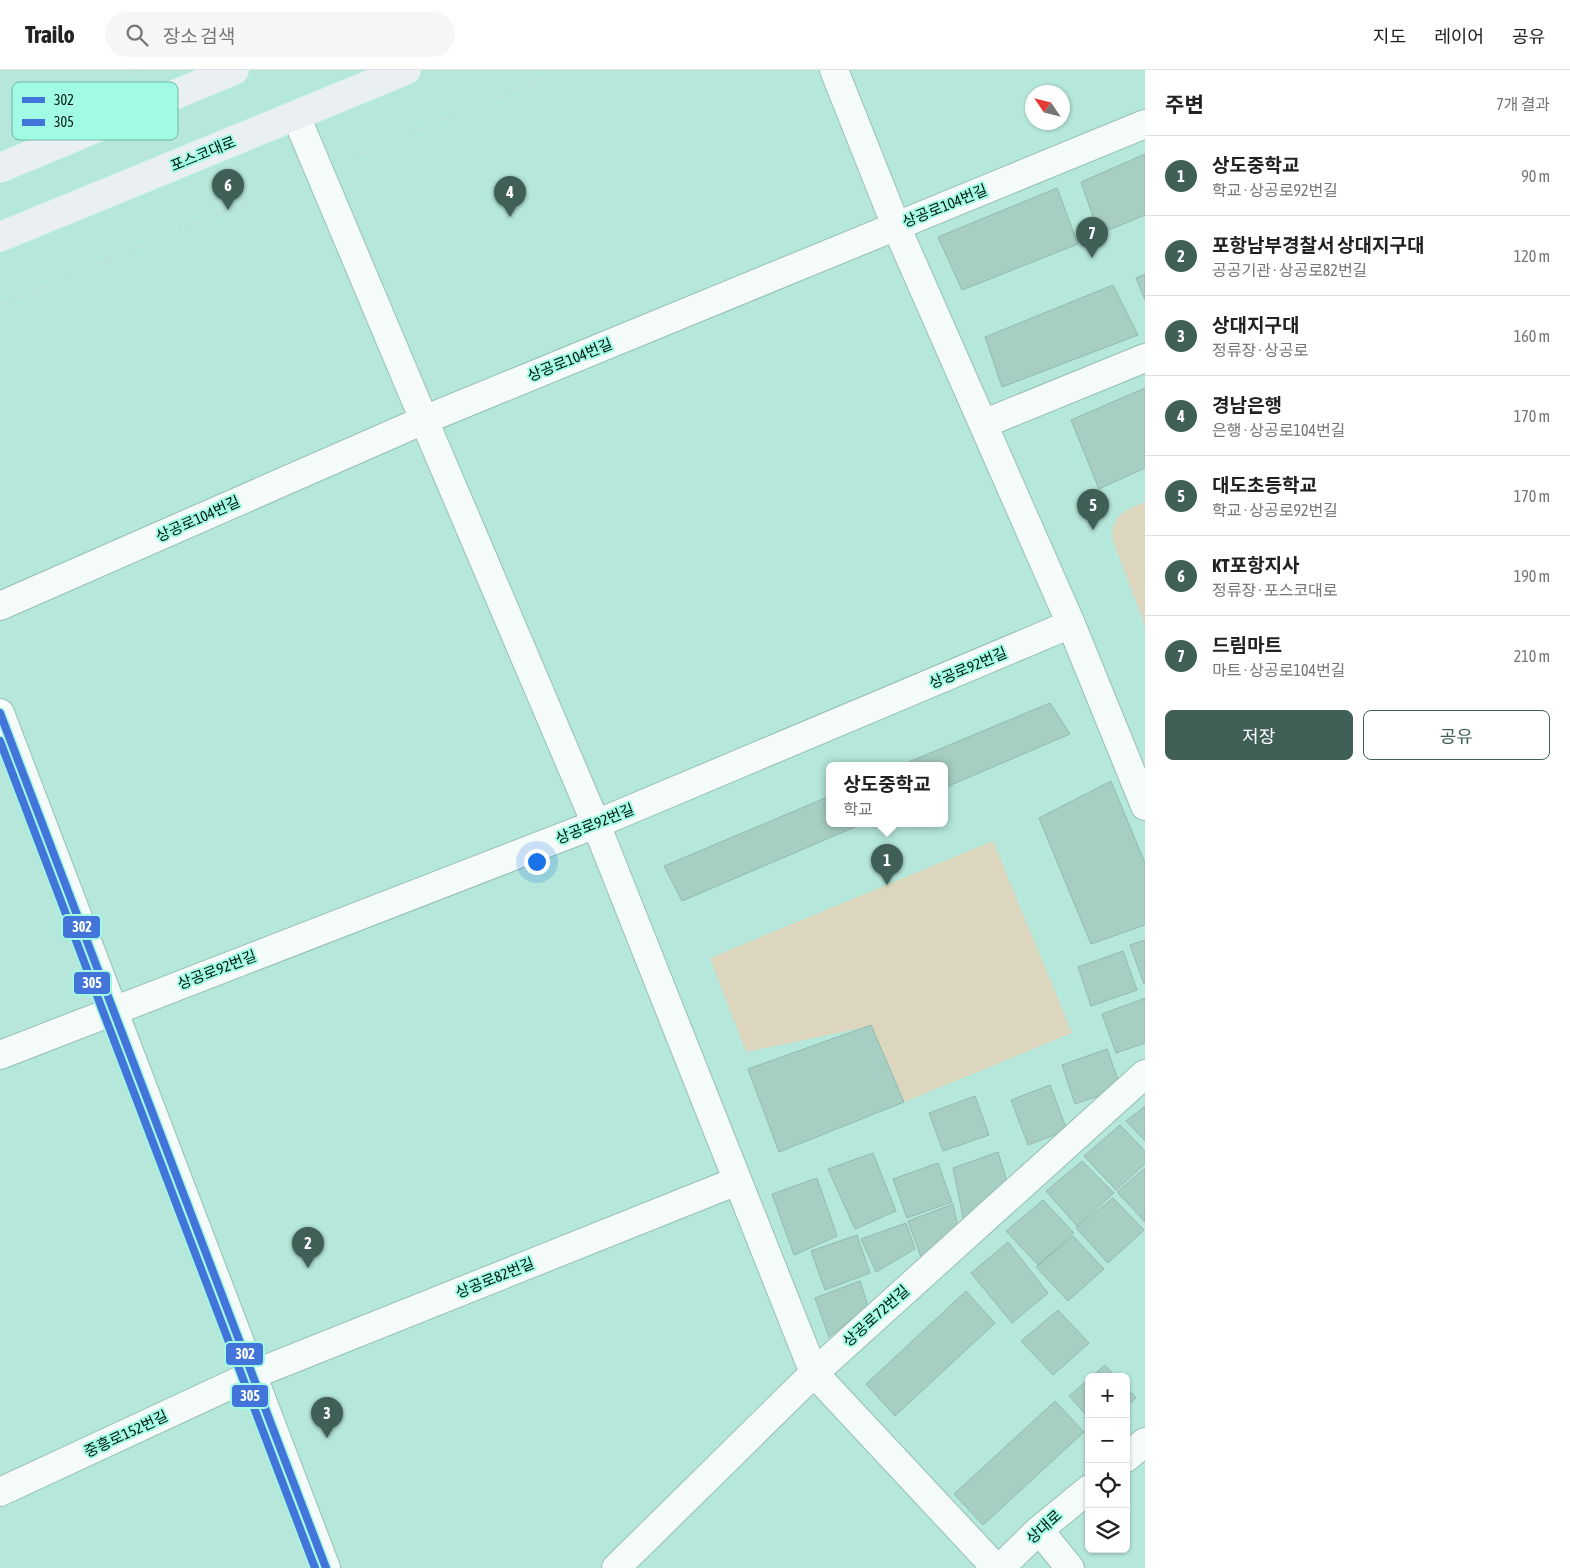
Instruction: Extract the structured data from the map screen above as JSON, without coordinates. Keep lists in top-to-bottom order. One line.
{"streets":{"main road":["포스코대로"],"street":["상공로104번길","상공로92번길","상공로82번길","상공로72번길","중흥로152번길","상대로"]},"crossings":[["상공로82번길","중흥로152번길"]],"lines":["transit line 302","transit line 305"],"legend":["302","305"],"north":"top left","page":{"header":"Trailo","search":"장소 검색","nav":["지도","레이어","공유"],"heading":["주변","7개 결과"],"list":[{"mark":"1","name":"상도중학교","note":"학교 · 상공로92번길","value":"90 m"},{"mark":"2","name":"포항남부경찰서 상대지구대","note":"공공기관 · 상공로82번길","value":"120 m"},{"mark":"3","name":"상대지구대","note":"정류장 · 상공로","value":"160 m"},{"mark":"4","name":"경남은행","note":"은행 · 상공로104번길","value":"170 m"},{"mark":"5","name":"대도초등학교","note":"학교 · 상공로92번길","value":"170 m"},{"mark":"6","name":"KT포항지사","note":"정류장 · 포스코대로","value":"190 m"},{"mark":"7","name":"드림마트","note":"마트 · 상공로104번길","value":"210 m"}],"pins":["6","4","7","5","1","2","3"],"buttons":["저장","공유"],"popup":["상도중학교","학교"],"map_buttons":["+","−"]}}
